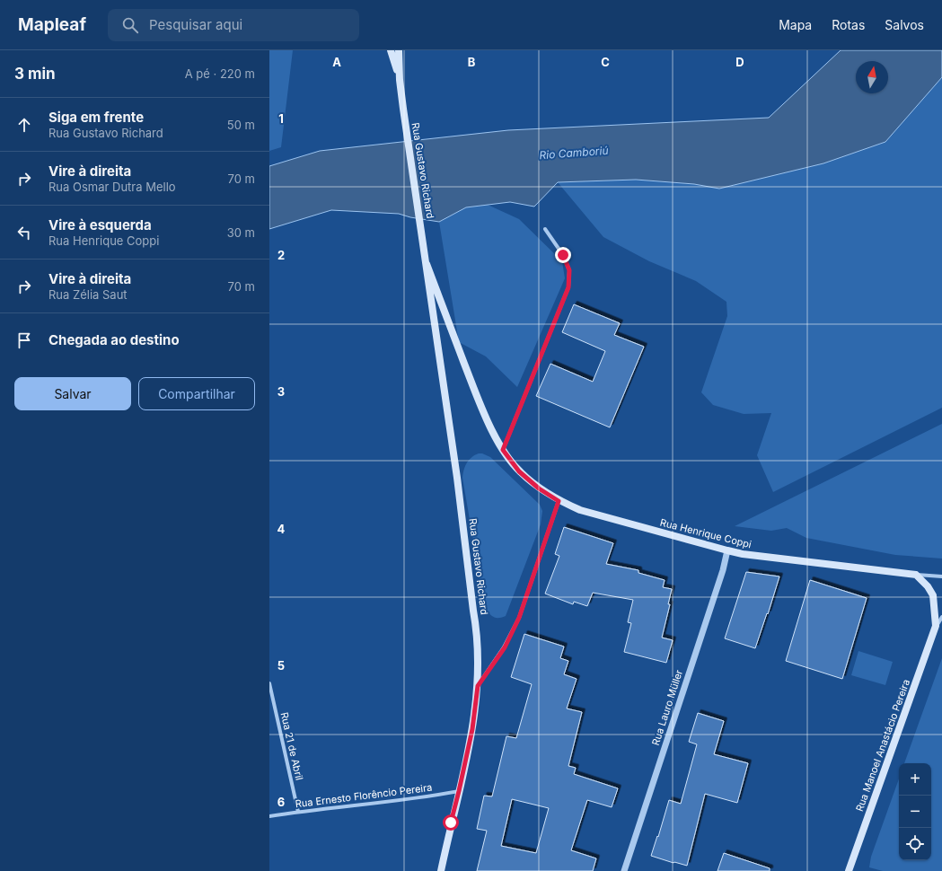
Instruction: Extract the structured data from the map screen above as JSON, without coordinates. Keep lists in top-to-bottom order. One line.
{"streets":{"main road":["Rua Gustavo Richard","Rua Henrique Coppi","Rua Manoel Anastácio Pereira"],"street":["Rua Lauro Müller","Rua 21 de Abril","Rua Ernesto Florêncio Pereira"]},"crossings":[["Rua Gustavo Richard","Rua Henrique Coppi"],["Rua Gustavo Richard","Rua Ernesto Florêncio Pereira"],["Rua Henrique Coppi","Rua Lauro Müller"],["Rua Henrique Coppi","Rua Manoel Anastácio Pereira"],["Rua 21 de Abril","Rua Ernesto Florêncio Pereira"]],"water":["Rio Camboriú"],"north":"top","page":{"header":"Mapleaf","search":"Pesquisar aqui","nav":["Mapa","Rotas","Salvos"],"heading":["3 min","A pé · 220 m"],"list":[["Siga em frente","Rua Gustavo Richard","50 m"],["Vire à direita","Rua Osmar Dutra Mello","70 m"],["Vire à esquerda","Rua Henrique Coppi","30 m"],["Vire à direita","Rua Zélia Saut","70 m"],"Chegada ao destino"],"buttons":["Salvar","Compartilhar"],"map_buttons":["+","−"]},"grid":{"columns":["A","B","C","D"],"rows":["1","2","3","4","5","6"]}}
